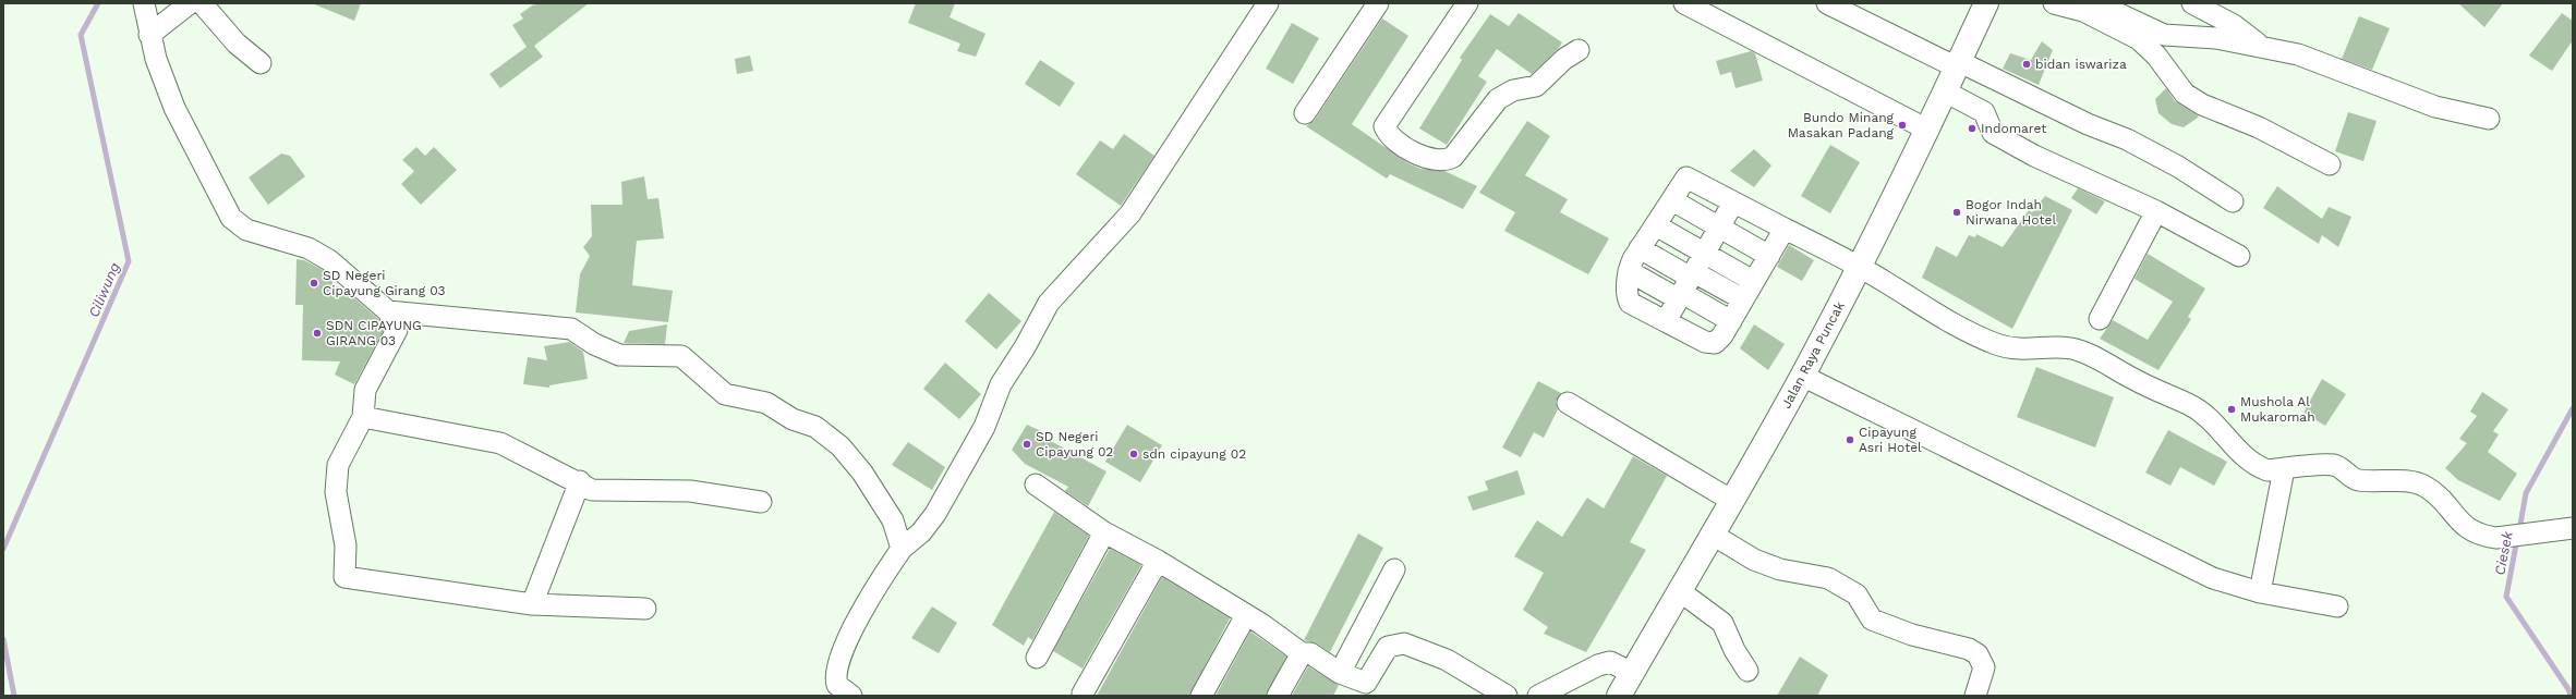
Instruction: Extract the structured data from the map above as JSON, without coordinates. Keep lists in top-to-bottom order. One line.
{"streets":{"highway":["Jalan Raya Puncak"]},"water":["Ciliwung","Ciesek"],"places":["bidan iswariza","Bundo Minang Masakan Padang","Indomaret","Bogor Indah Nirwana Hotel","SD Negeri Cipayung Girang 03","SDN CIPAYUNG GIRANG 03","Mushola Al Mukaromah","Cipayung Asri Hotel","SD Negeri Cipayung 02","sdn cipayung 02"]}
